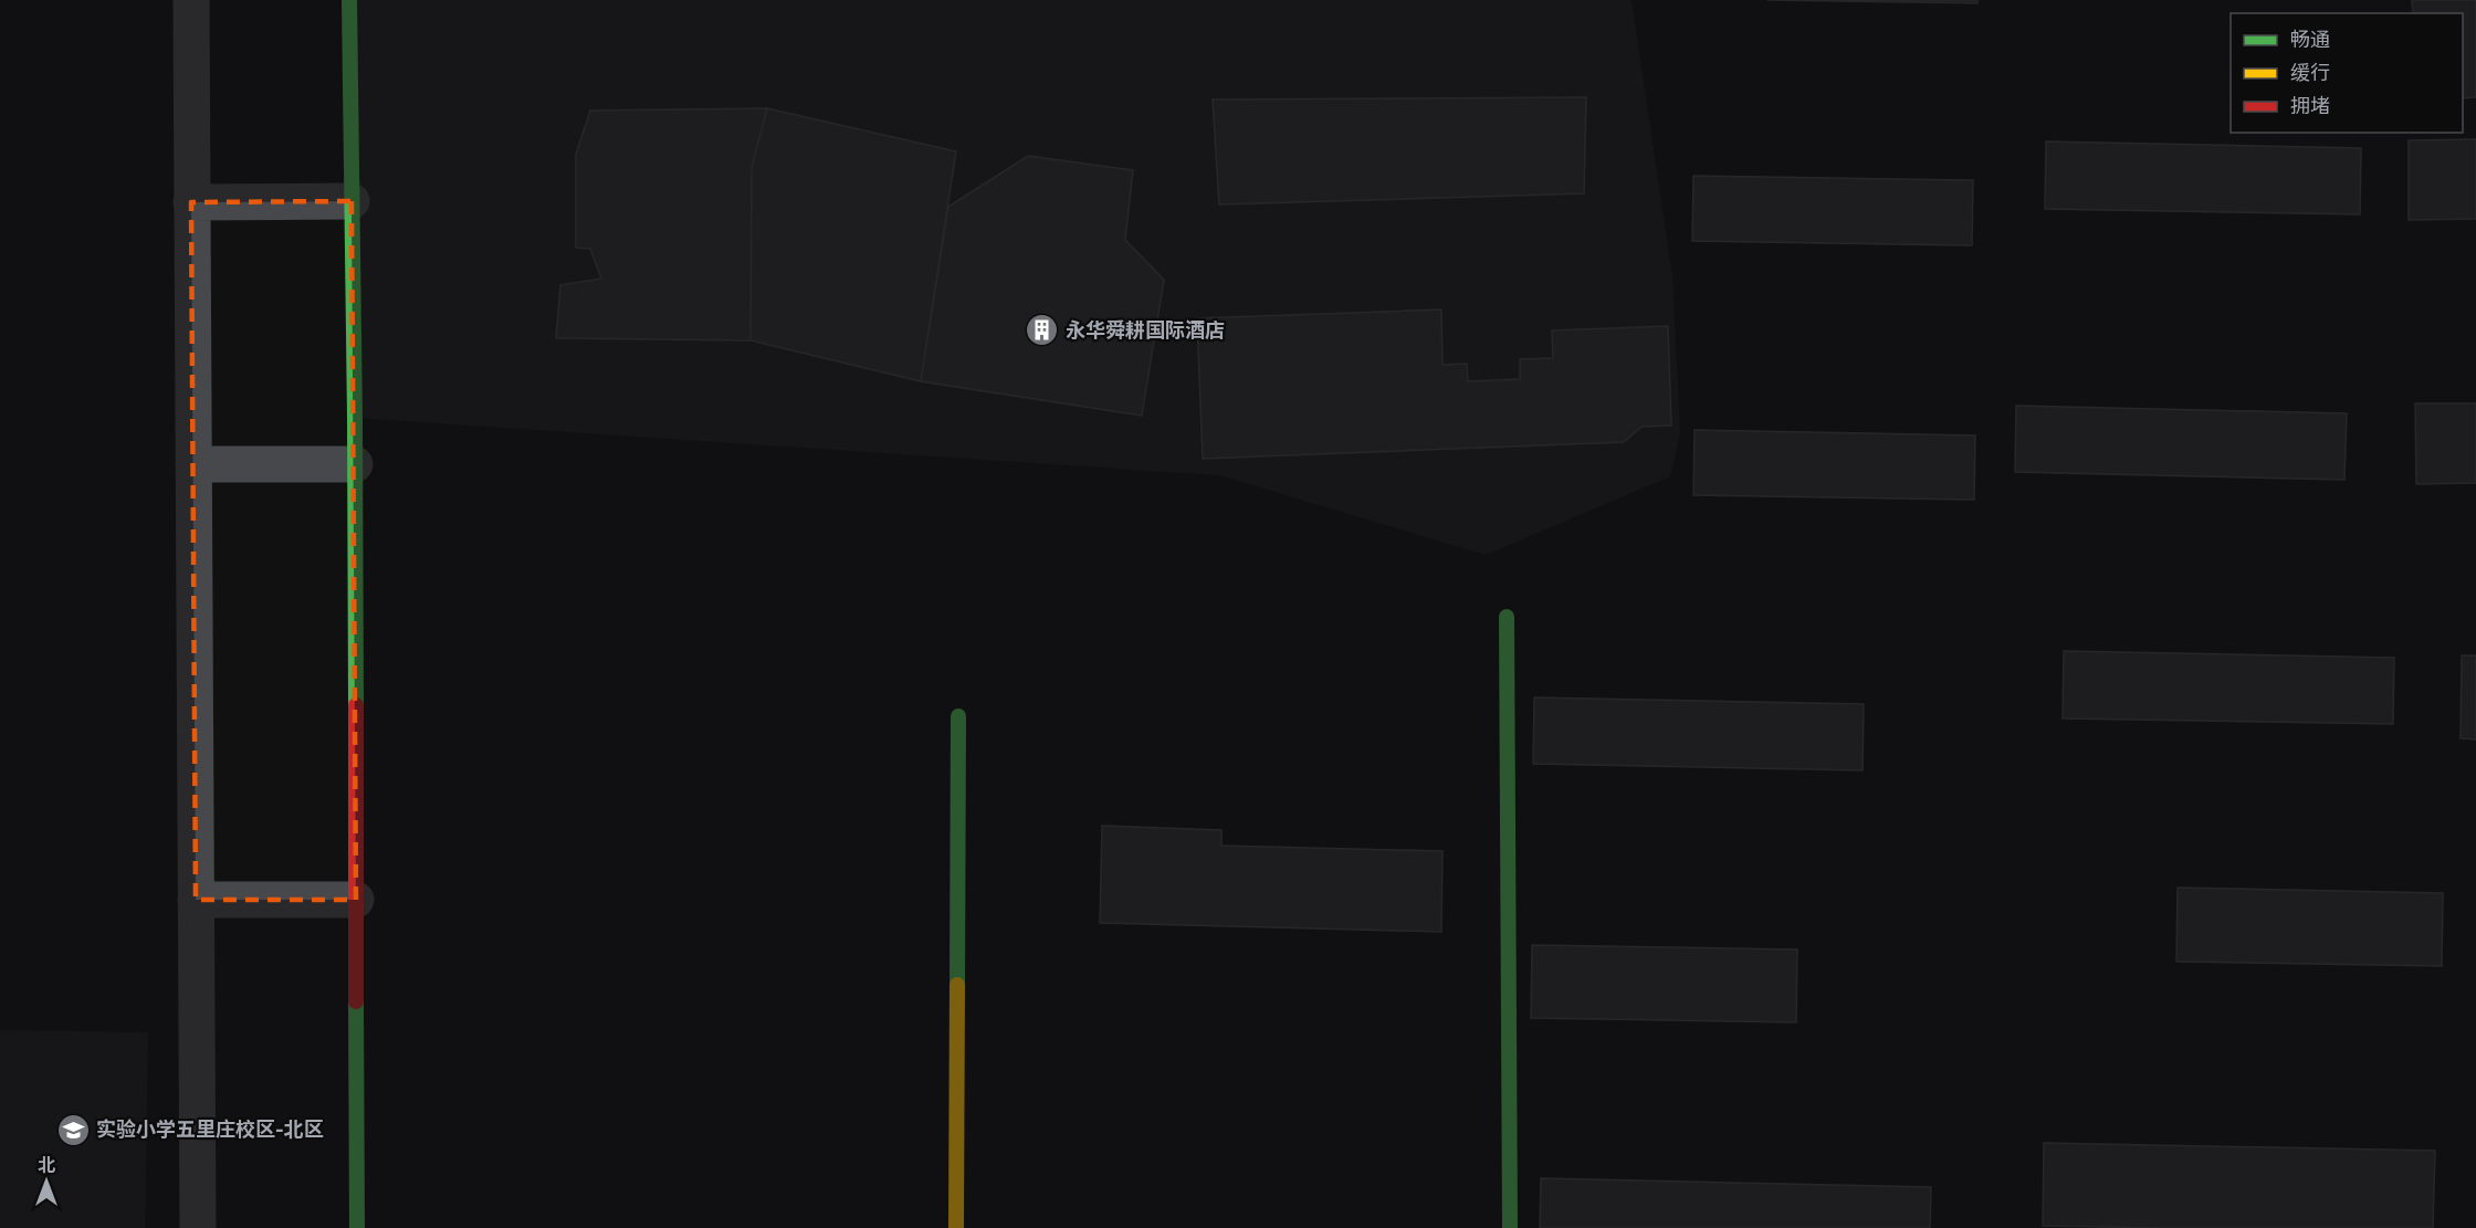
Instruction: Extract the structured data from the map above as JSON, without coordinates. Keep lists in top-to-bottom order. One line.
{"places":{"building":["永华舜耕国际酒店"],"school or university":["实验小学五里庄校区-北区"]},"legend":["畅通","缓行","拥堵"],"north":"top"}
